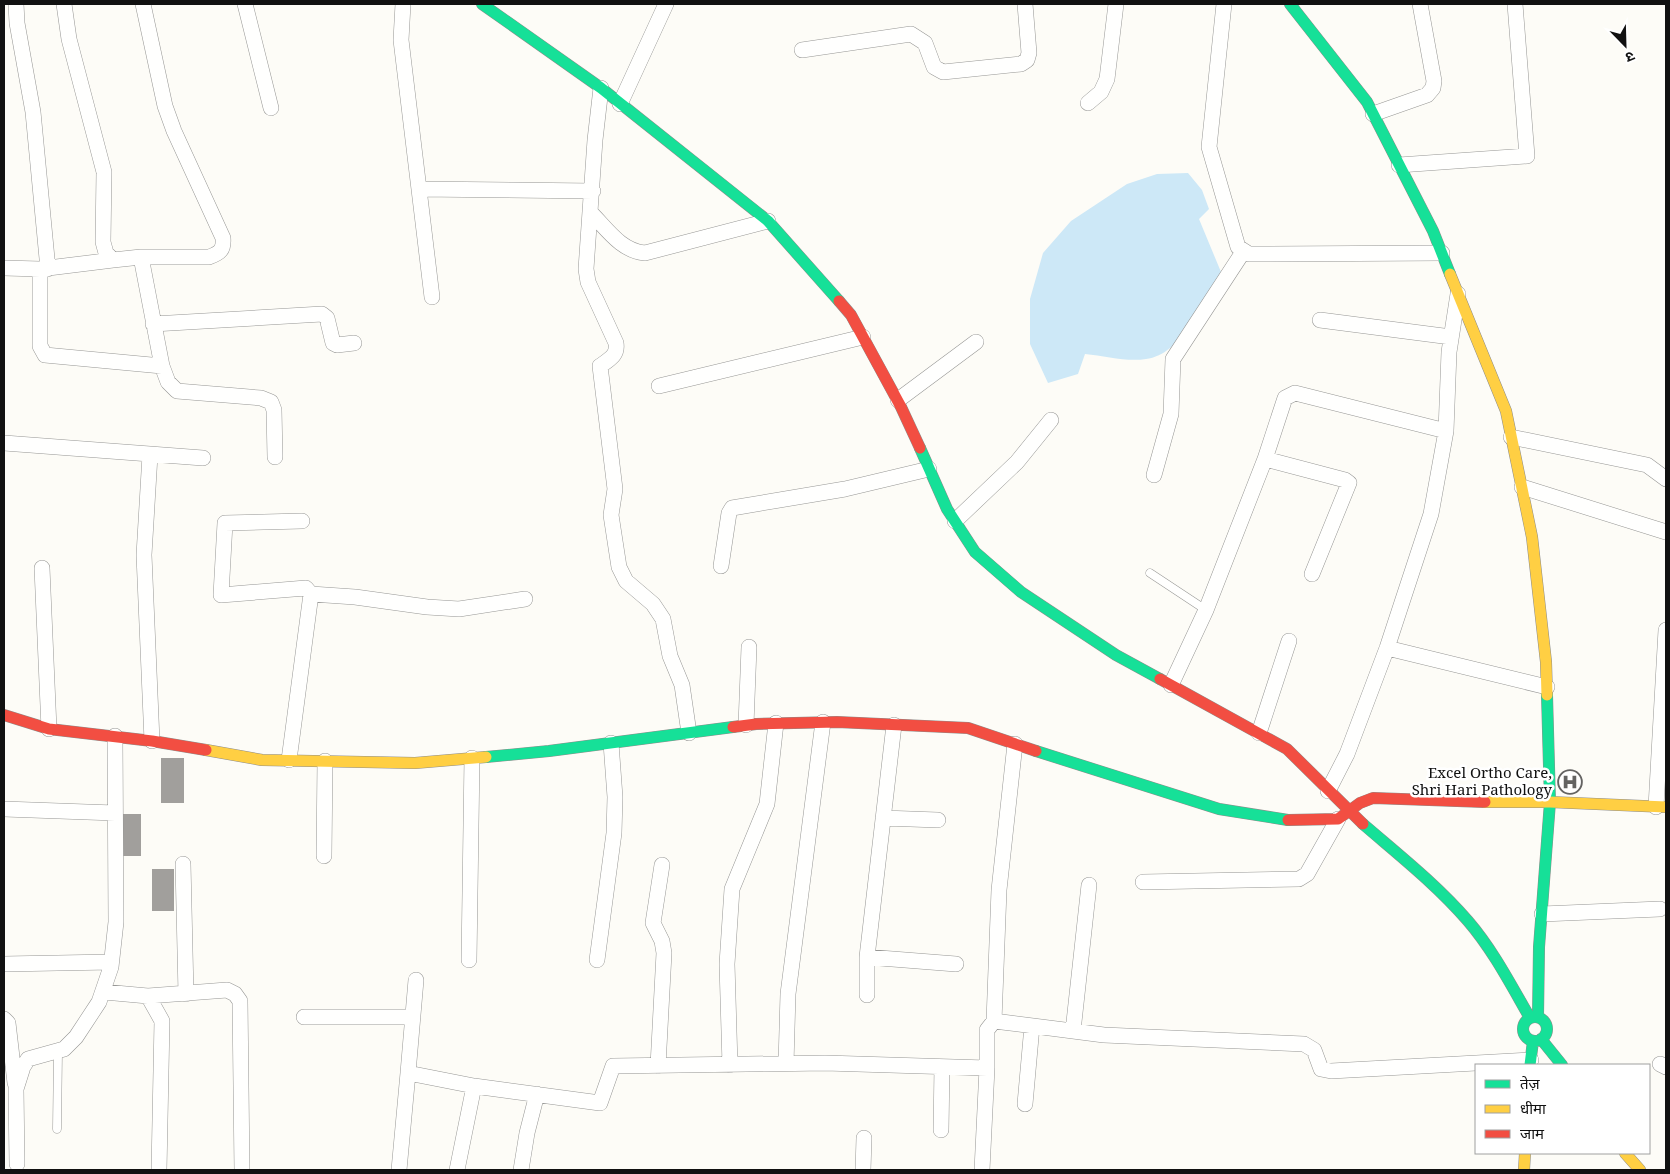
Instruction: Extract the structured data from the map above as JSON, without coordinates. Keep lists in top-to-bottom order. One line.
{"places":{"hospital":["Excel Ortho Care, Shri Hari Pathology"]},"legend":["तेज़","धीमा","जाम"],"north":"bottom right"}
